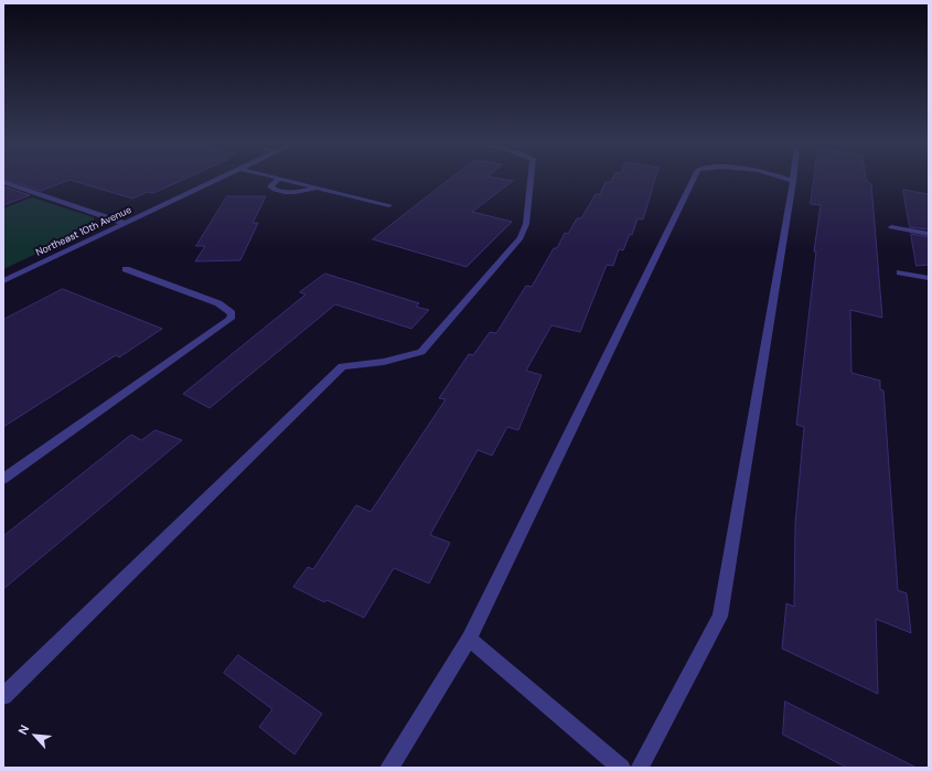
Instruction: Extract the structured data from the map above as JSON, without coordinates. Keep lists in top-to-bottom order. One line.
{"streets":{"street":["Northeast 10th Avenue"]},"north":"top left"}
